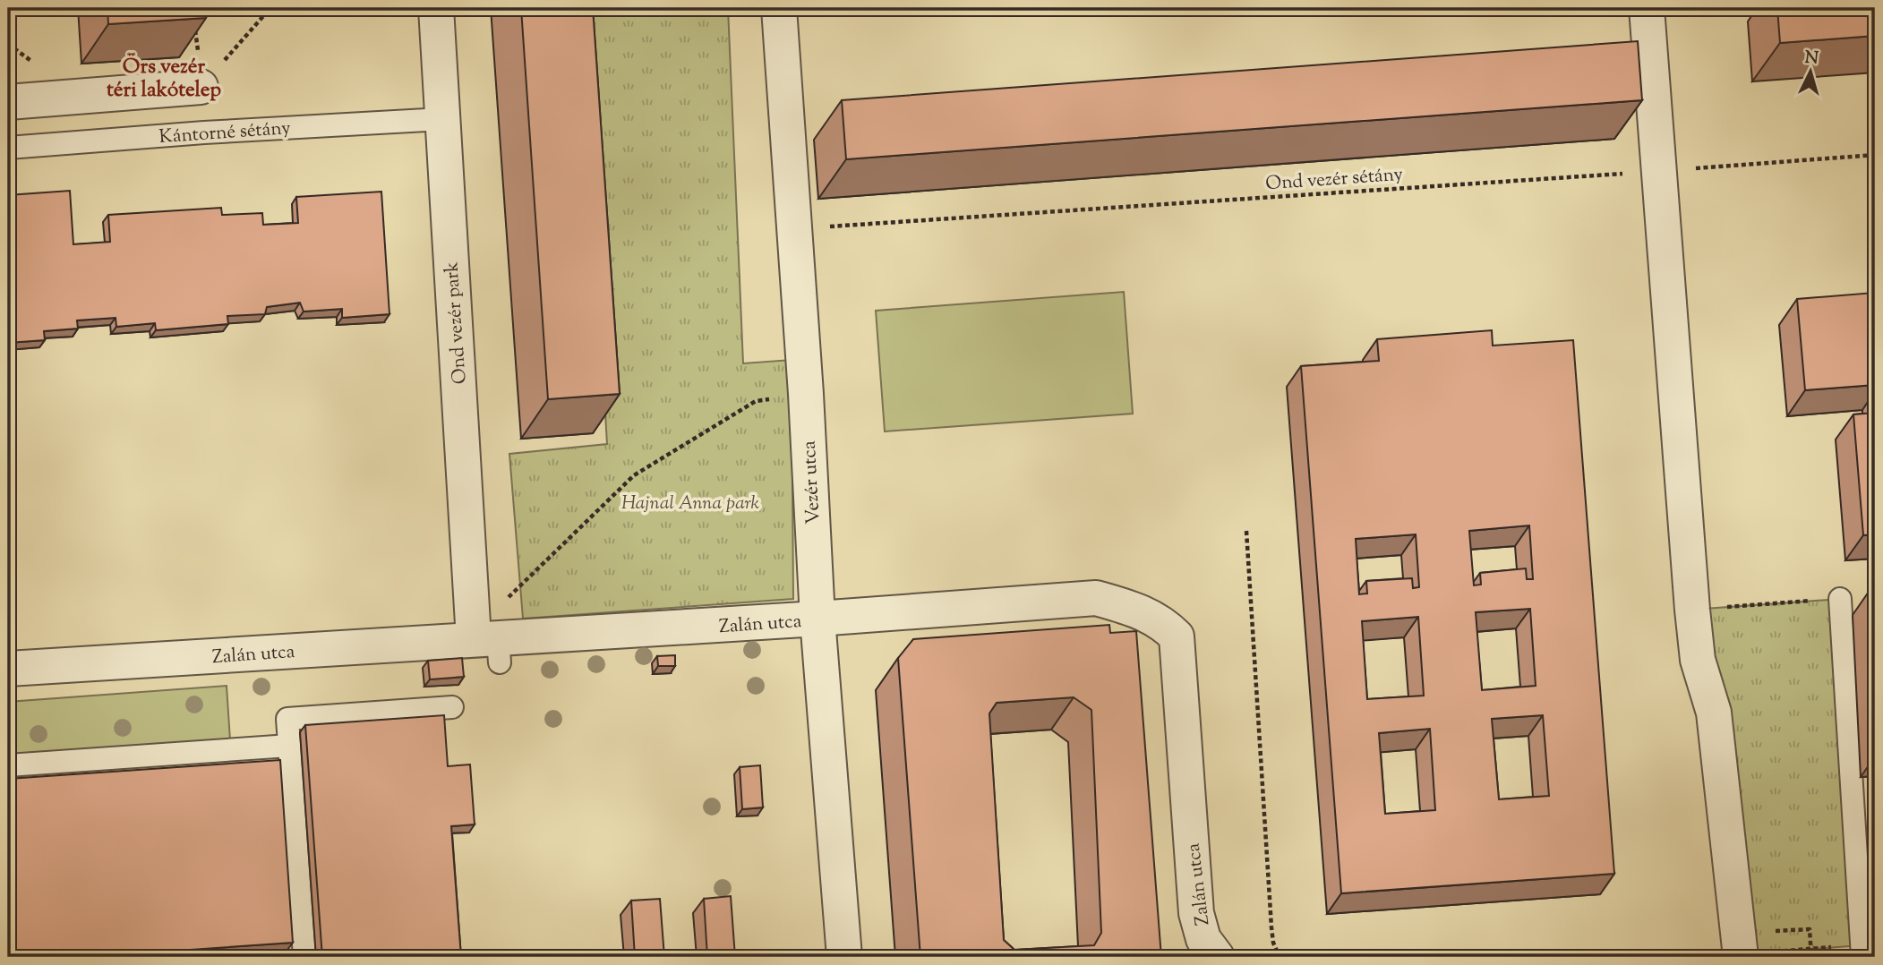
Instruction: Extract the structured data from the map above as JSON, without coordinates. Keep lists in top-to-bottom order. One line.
{"streets":{"street":["Ond vezér park","Vezér utca","Zalán utca"],"lane":["Kántorné sétány"],"path":["Ond vezér sétány"]},"crossings":[["Kántorné sétány","Ond vezér park"],["Ond vezér sétány","Vezér utca"],["Ond vezér park","Zalán utca"],["Vezér utca","Zalán utca"]],"districts":["Örs vezér téri lakótelep"],"parks":["Hajnal Anna park"],"north":"top"}
